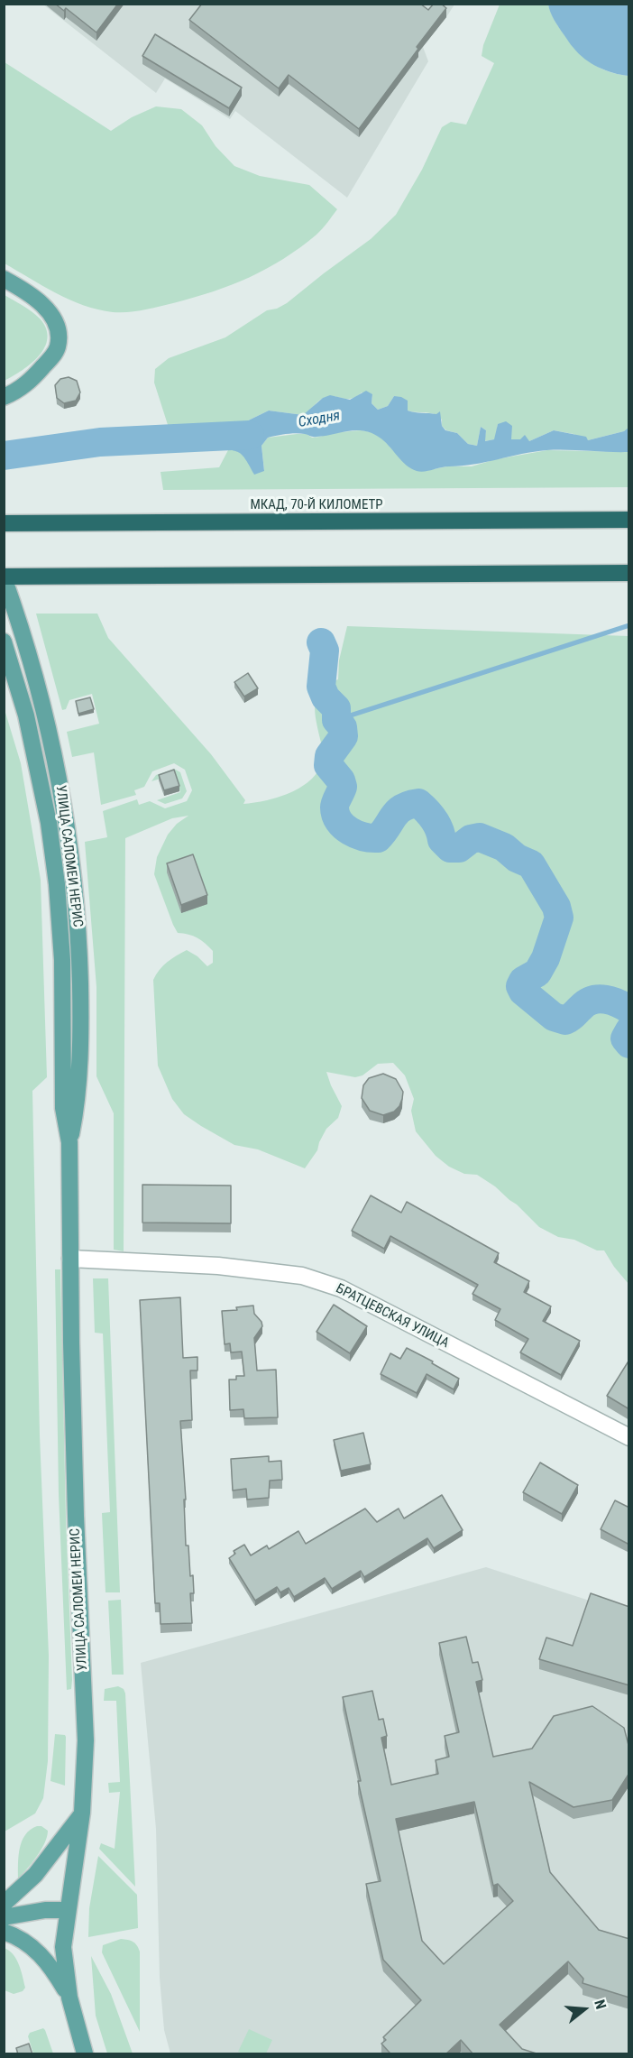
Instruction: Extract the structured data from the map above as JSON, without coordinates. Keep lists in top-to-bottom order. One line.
{"streets":{"highway":["МКАД, 70-Й КИЛОМЕТР"],"main road":["УЛИЦА САЛОМЕИ НЕРИС"],"street":["БРАТЦЕВСКАЯ УЛИЦА"]},"crossings":[["УЛИЦА САЛОМЕИ НЕРИС","БРАТЦЕВСКАЯ УЛИЦА"]],"water":["Сходня"],"north":"right"}
